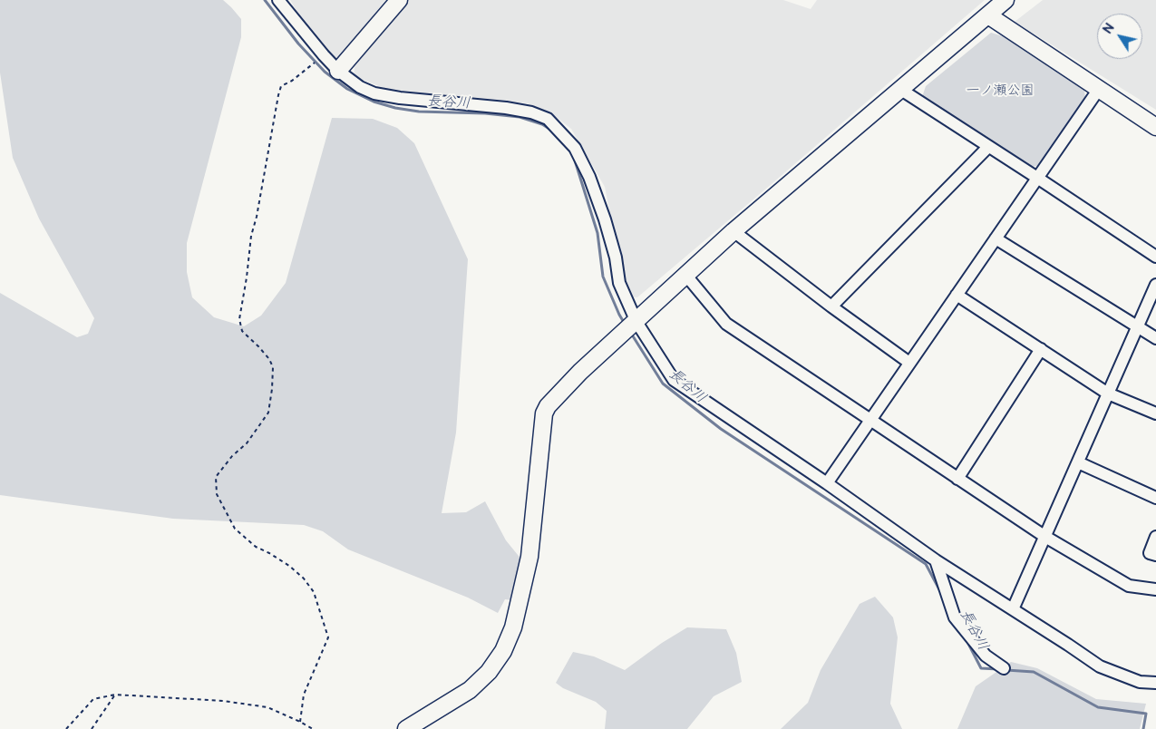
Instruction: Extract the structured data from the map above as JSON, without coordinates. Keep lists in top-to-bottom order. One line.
{"water":["長谷川"],"parks":["一ノ瀬公園"],"north":"top left"}
